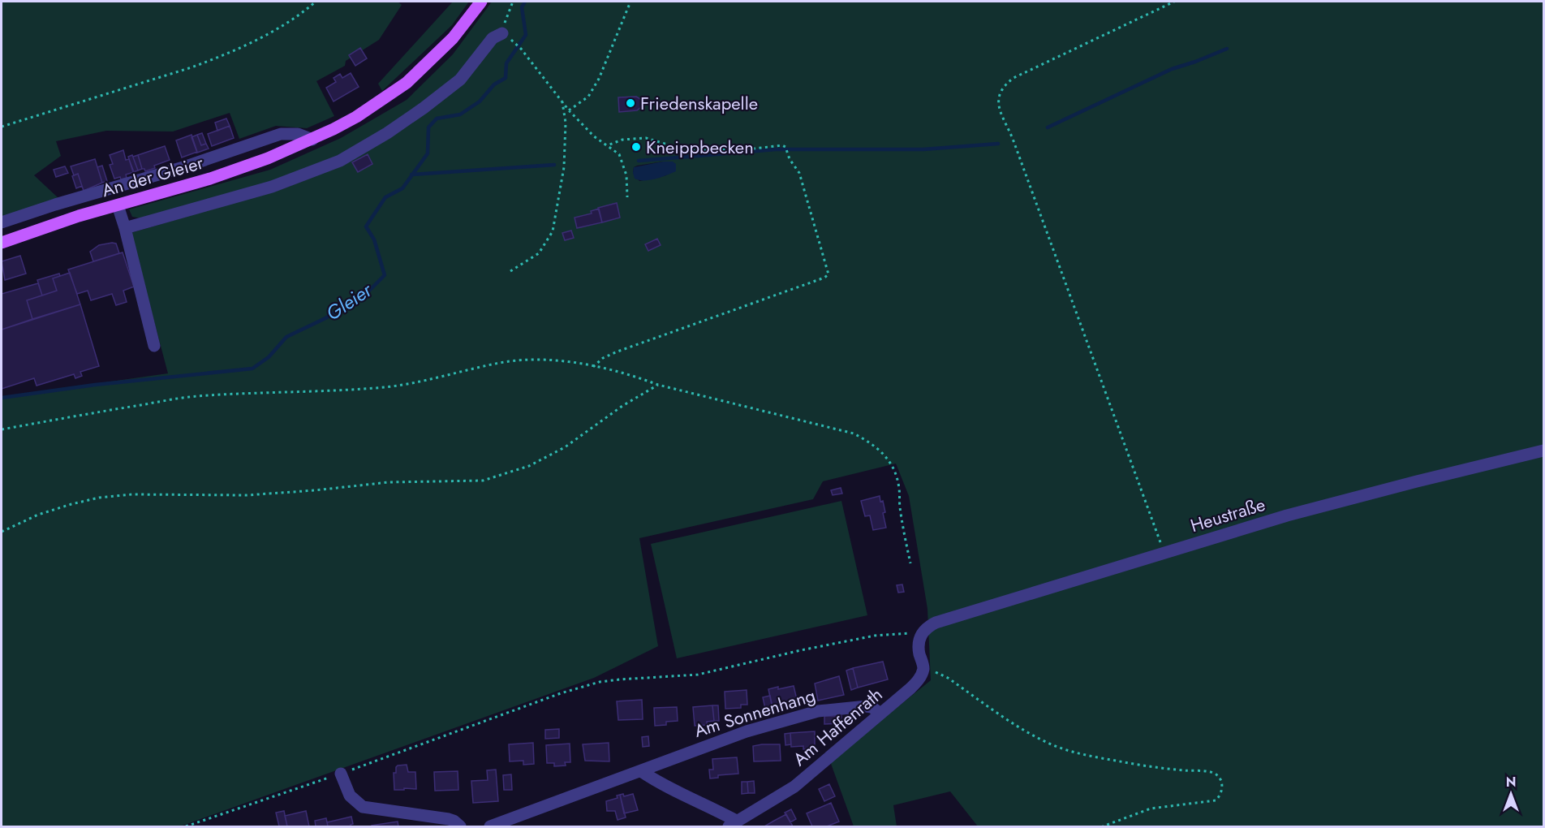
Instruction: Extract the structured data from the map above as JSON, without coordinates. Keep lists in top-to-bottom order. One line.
{"streets":{"main road":["An der Gleier"],"street":["Heustraße","Am Sonnenhang","Am Haffenrath"]},"crossings":[["Am Sonnenhang","Am Haffenrath"]],"water":["Gleier"],"places":["Friedenskapelle","Kneippbecken"],"north":"top"}
